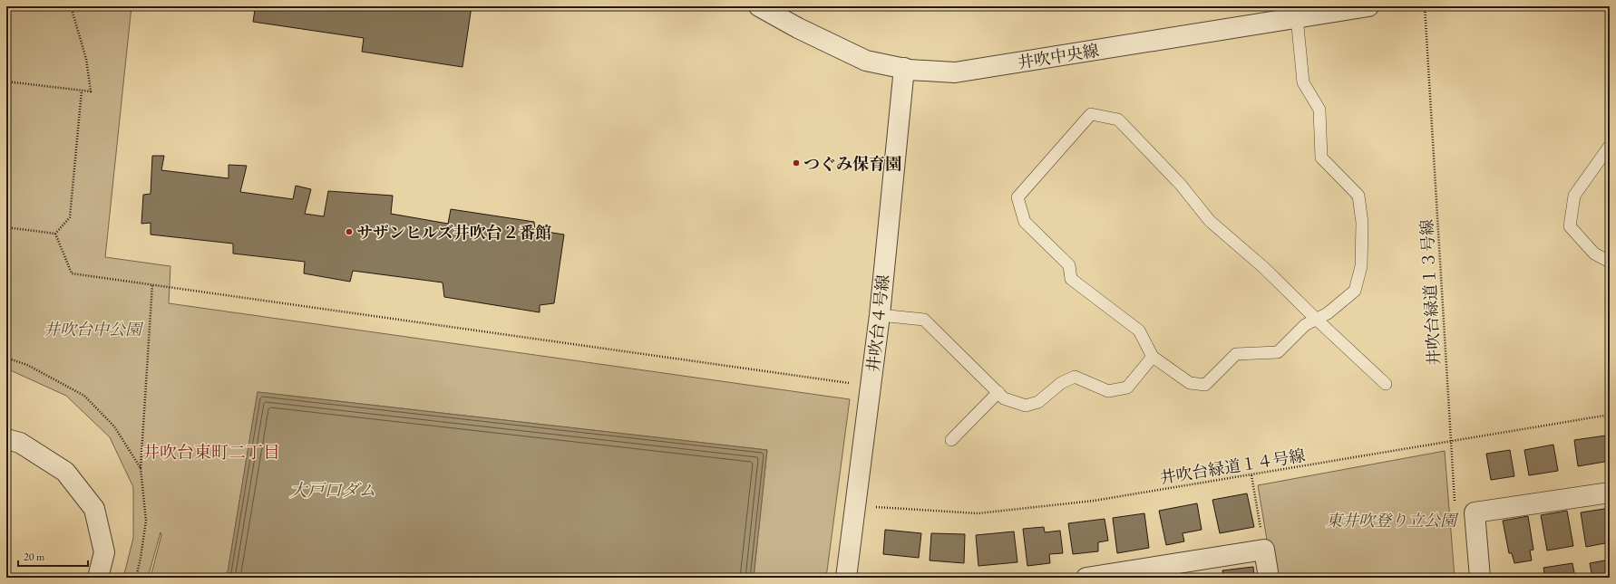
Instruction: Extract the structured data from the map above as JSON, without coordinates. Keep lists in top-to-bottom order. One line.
{"streets":{"street":["井吹中央線","井吹台４号線"],"path":["井吹台緑道１３号線","井吹台緑道１４号線"]},"crossings":[["井吹中央線","井吹台４号線"],["井吹台緑道１３号線","井吹台緑道１４号線"],["井吹台４号線","井吹台緑道１４号線"]],"districts":["井吹台東町二丁目"],"water":["大戸口ダム"],"parks":["井吹台中公園","東井吹登り立公園"],"places":["つぐみ保育園","サザンヒルズ井吹台２番館"],"scale_bar":"20 m"}
